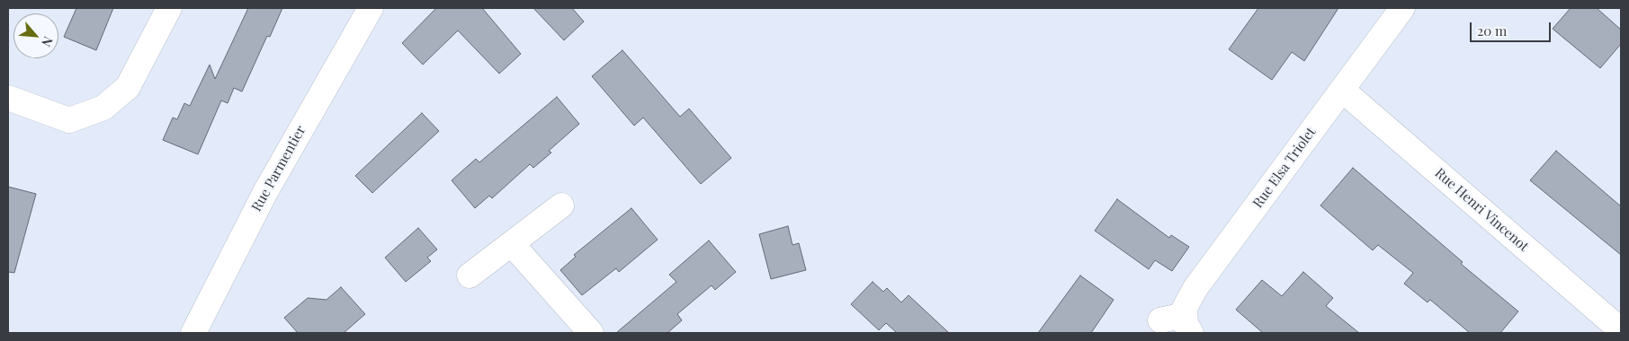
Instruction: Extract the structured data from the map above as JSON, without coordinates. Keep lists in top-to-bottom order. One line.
{"streets":{"street":["Rue Elsa Triolet","Rue Parmentier","Rue Henri Vincenot"]},"crossings":[["Rue Elsa Triolet","Rue Henri Vincenot"]],"scale_bar":"20 m","north":"bottom right"}
